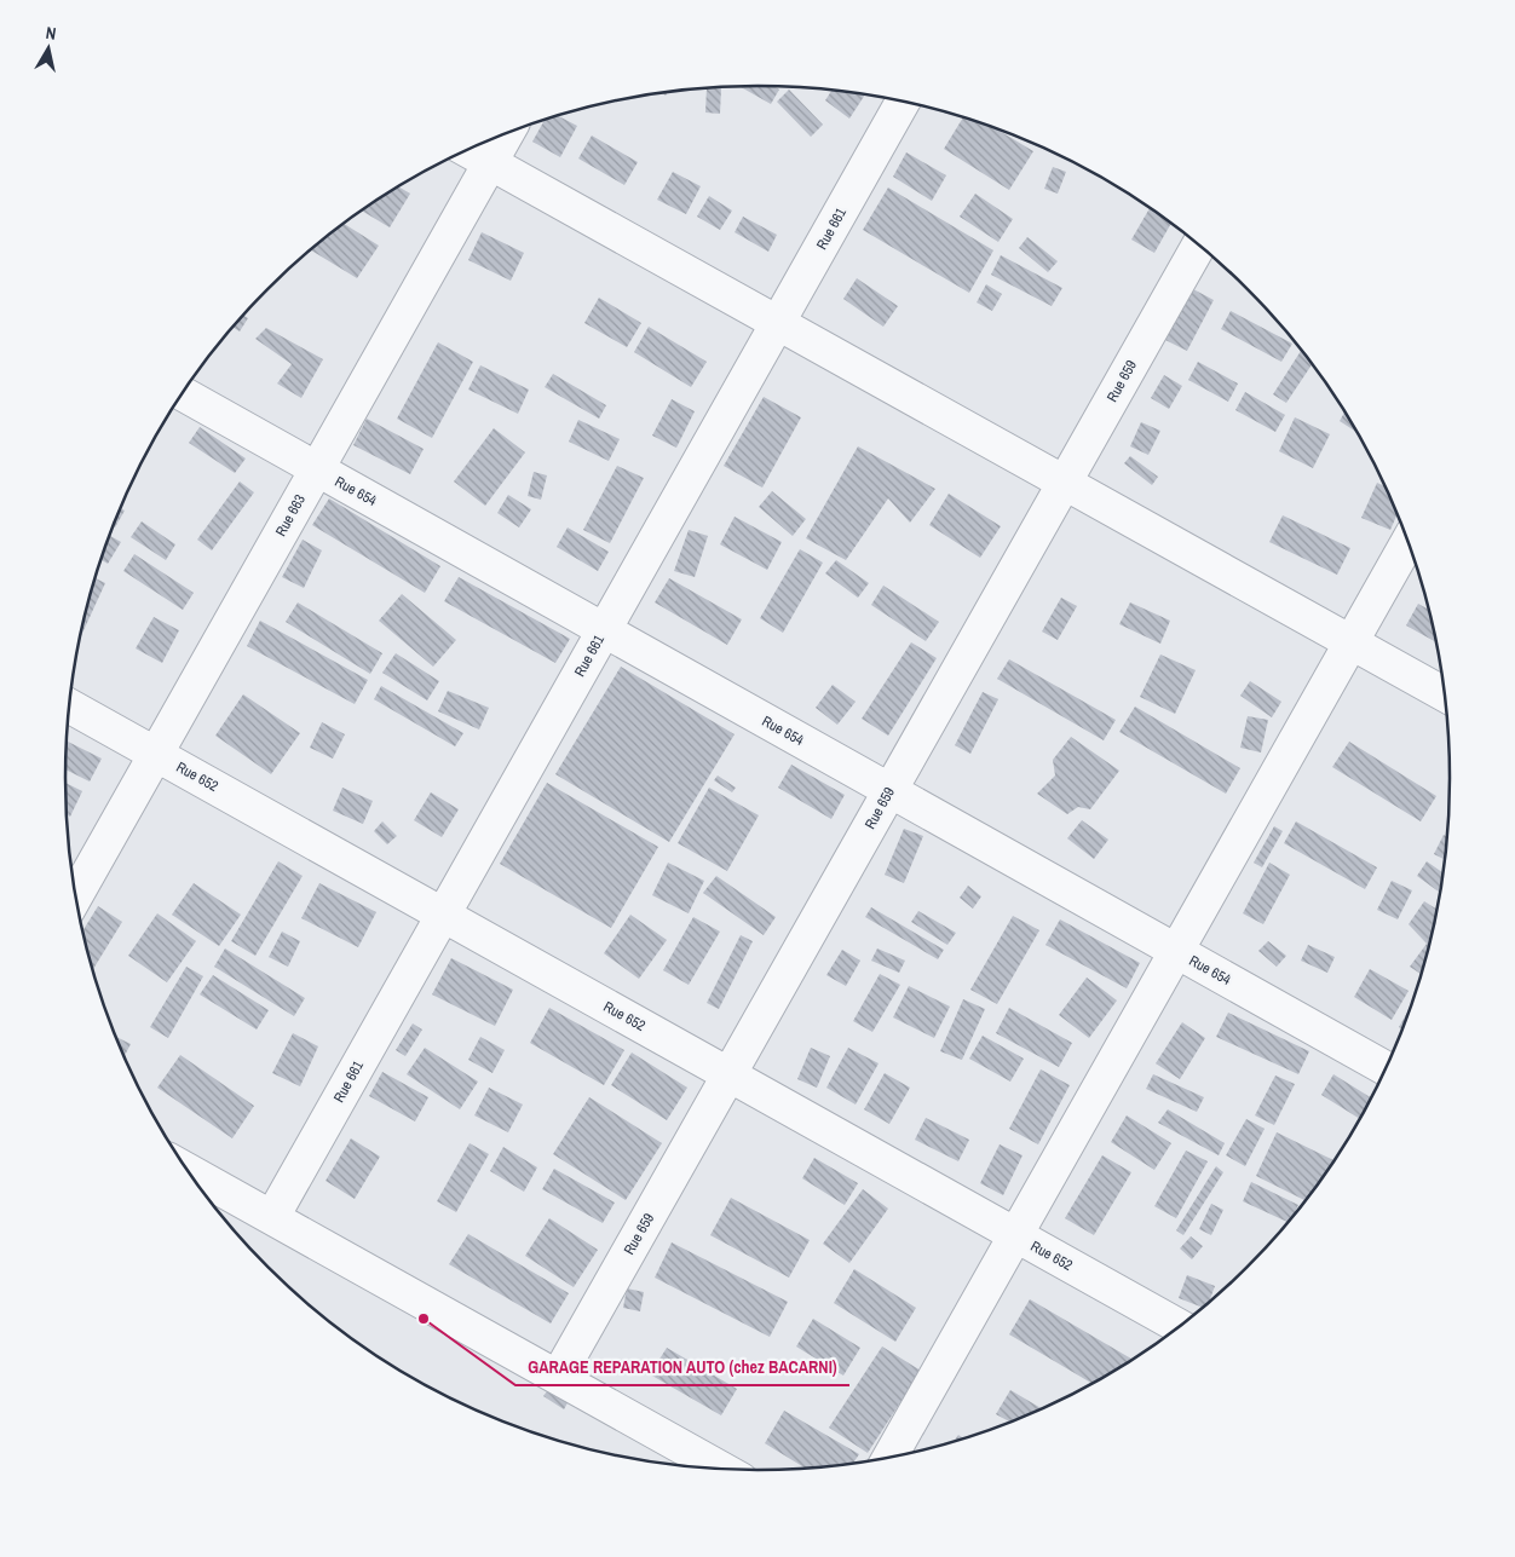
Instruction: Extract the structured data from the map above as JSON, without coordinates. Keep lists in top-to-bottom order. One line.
{"streets":{"street":["Rue 661","Rue 659","Rue 654","Rue 663","Rue 652"]},"crossings":[["Rue 661","Rue 654"],["Rue 661","Rue 652"],["Rue 659","Rue 654"],["Rue 659","Rue 652"],["Rue 654","Rue 663"],["Rue 663","Rue 652"]],"places":["GARAGE REPARATION AUTO (chez BACARNI)"],"north":"top"}
